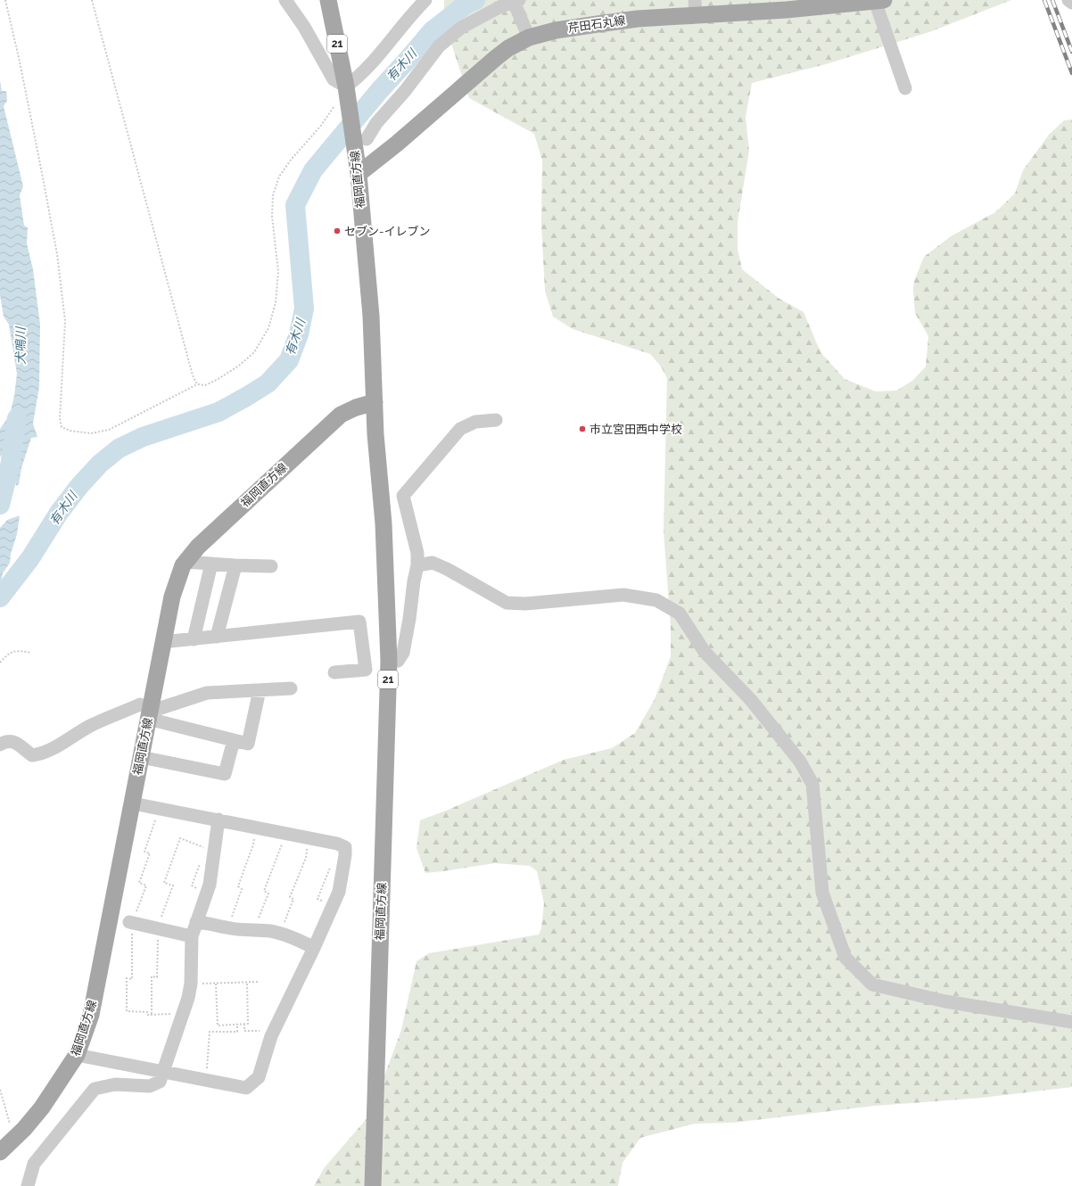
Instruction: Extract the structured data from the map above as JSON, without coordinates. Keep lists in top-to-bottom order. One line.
{"streets":{"main road":["芹田石丸線","21","福岡直方線"]},"crossings":[["芹田石丸線","福岡直方線"]],"water":["有木川","犬鳴川"],"places":["セブン-イレブン","市立宮田西中学校"]}
